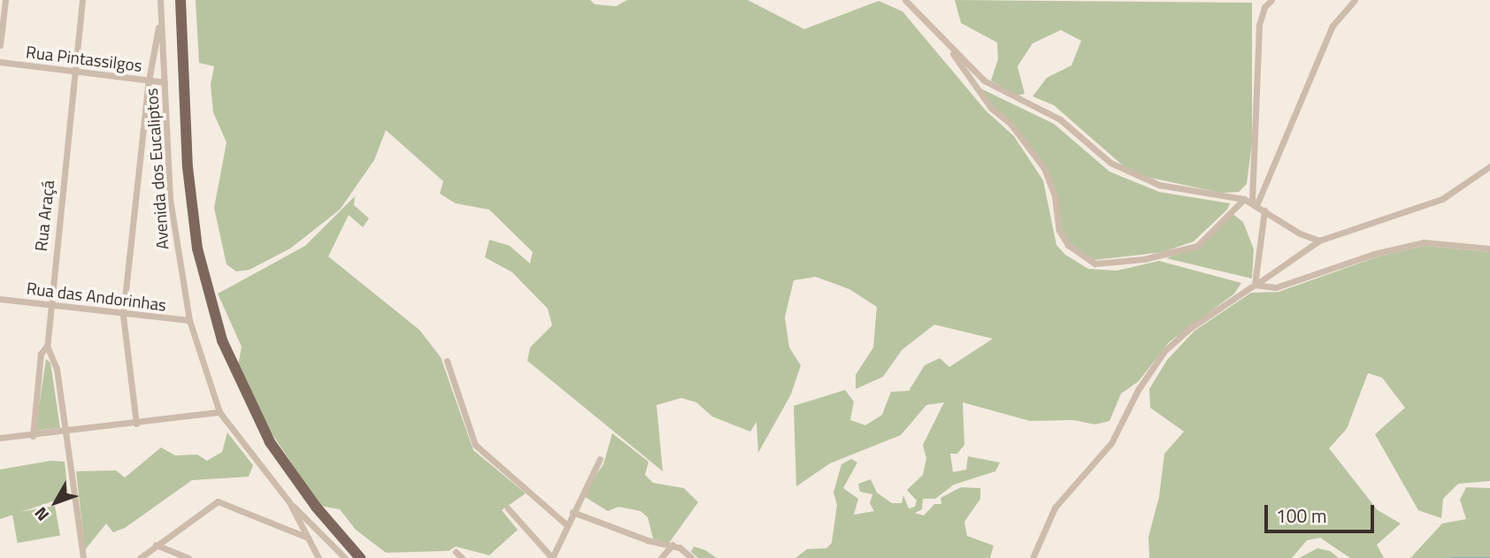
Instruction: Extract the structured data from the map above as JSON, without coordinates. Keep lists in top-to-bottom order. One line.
{"streets":{"street":["Rua Pintassilgos","Avenida dos Eucaliptos","Rua Araçá","Rua das Andorinhas"]},"crossings":[["Rua Pintassilgos","Avenida dos Eucaliptos"],["Rua Pintassilgos","Rua Araçá"],["Avenida dos Eucaliptos","Rua das Andorinhas"],["Rua Araçá","Rua das Andorinhas"]],"scale_bar":"100 m","north":"bottom left"}
